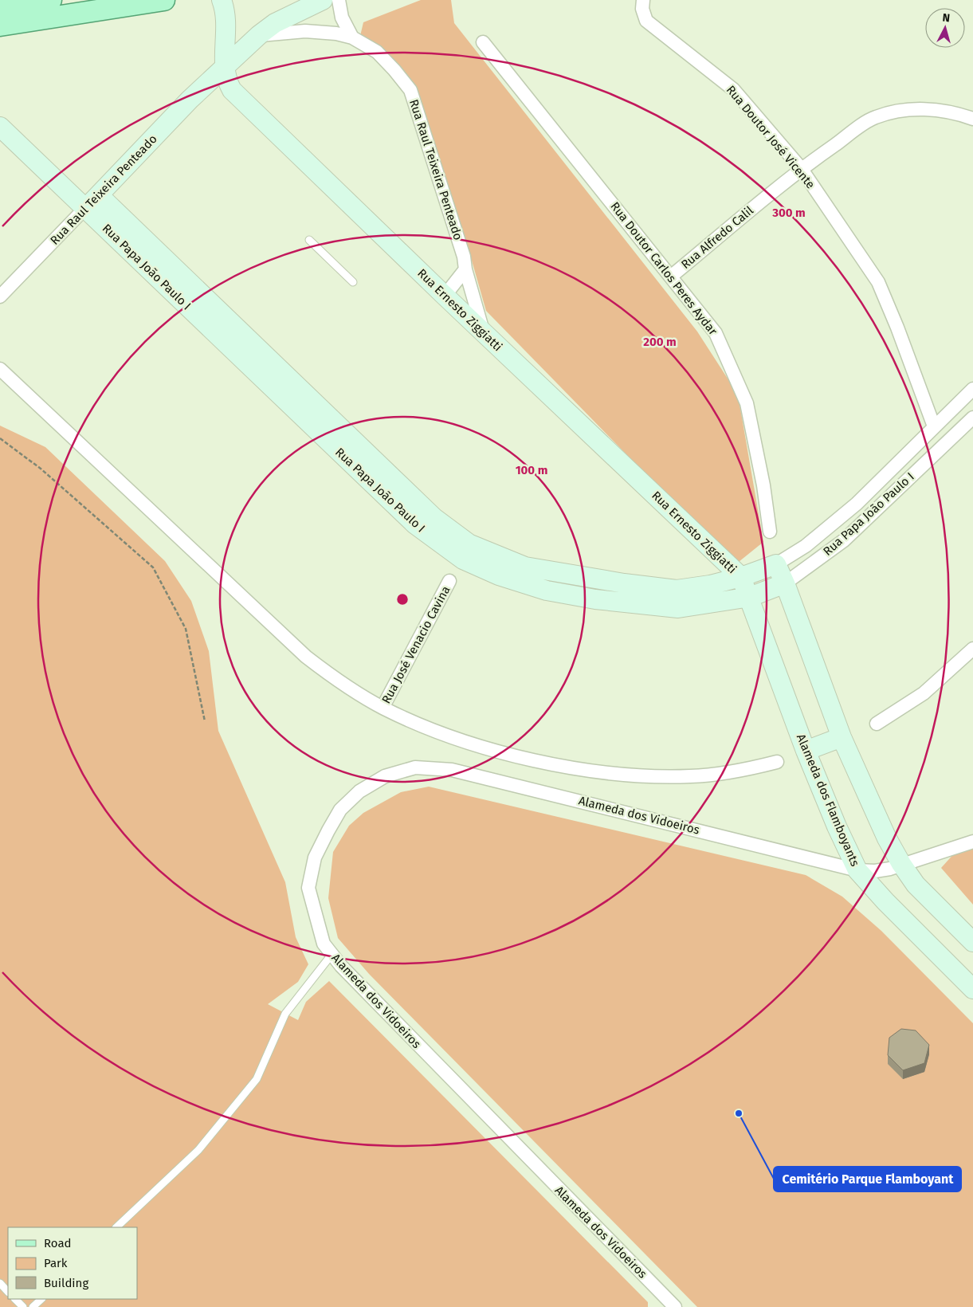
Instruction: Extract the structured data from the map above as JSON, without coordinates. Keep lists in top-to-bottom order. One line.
{"streets":{"street":["Rua Doutor José Vicente","Rua Raul Teixeira Penteado","Rua Alfredo Calil","Rua Papa João Paulo I","Rua Doutor Carlos Peres Aydar","Rua Ernesto Ziggiatti","Rua José Venacio Cavina","Alameda dos Flamboyants","Alameda dos Vidoeiros"]},"crossings":[["Rua Doutor José Vicente","Rua Alfredo Calil"],["Rua Doutor José Vicente","Rua Papa João Paulo I"],["Rua Raul Teixeira Penteado","Rua Papa João Paulo I"],["Rua Raul Teixeira Penteado","Rua Ernesto Ziggiatti"],["Rua Alfredo Calil","Rua Doutor Carlos Peres Aydar"],["Rua Papa João Paulo I","Rua Ernesto Ziggiatti"],["Rua Papa João Paulo I","Alameda dos Flamboyants"],["Rua Ernesto Ziggiatti","Alameda dos Flamboyants"],["Alameda dos Flamboyants","Alameda dos Vidoeiros"]],"places":["Cemitério Parque Flamboyant"],"legend":["Road","Park","Building"],"north":"top","rings":["300 m","200 m","100 m"]}
